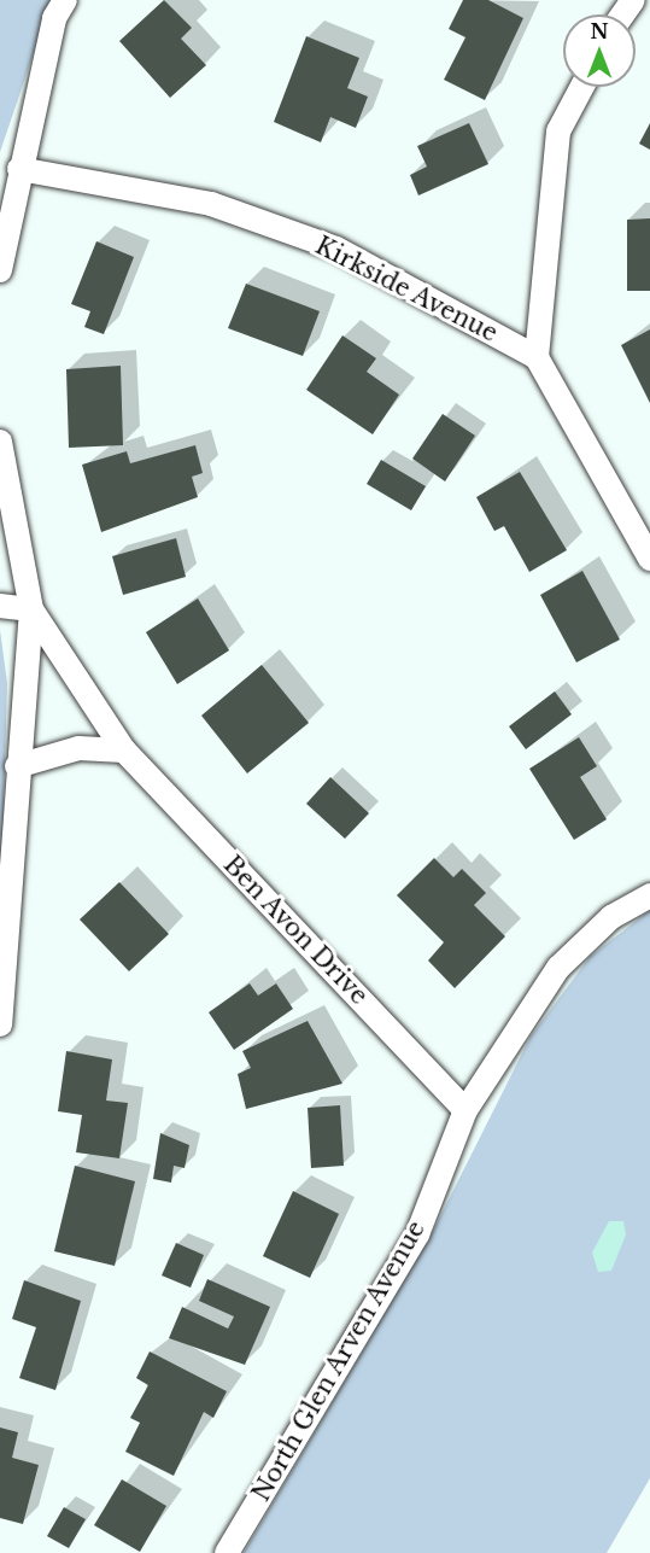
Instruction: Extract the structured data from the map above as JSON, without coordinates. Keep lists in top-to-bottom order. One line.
{"streets":{"street":["Kirkside Avenue","Ben Avon Drive","North Glen Arven Avenue"]},"crossings":[["Ben Avon Drive","North Glen Arven Avenue"]],"north":"top"}
